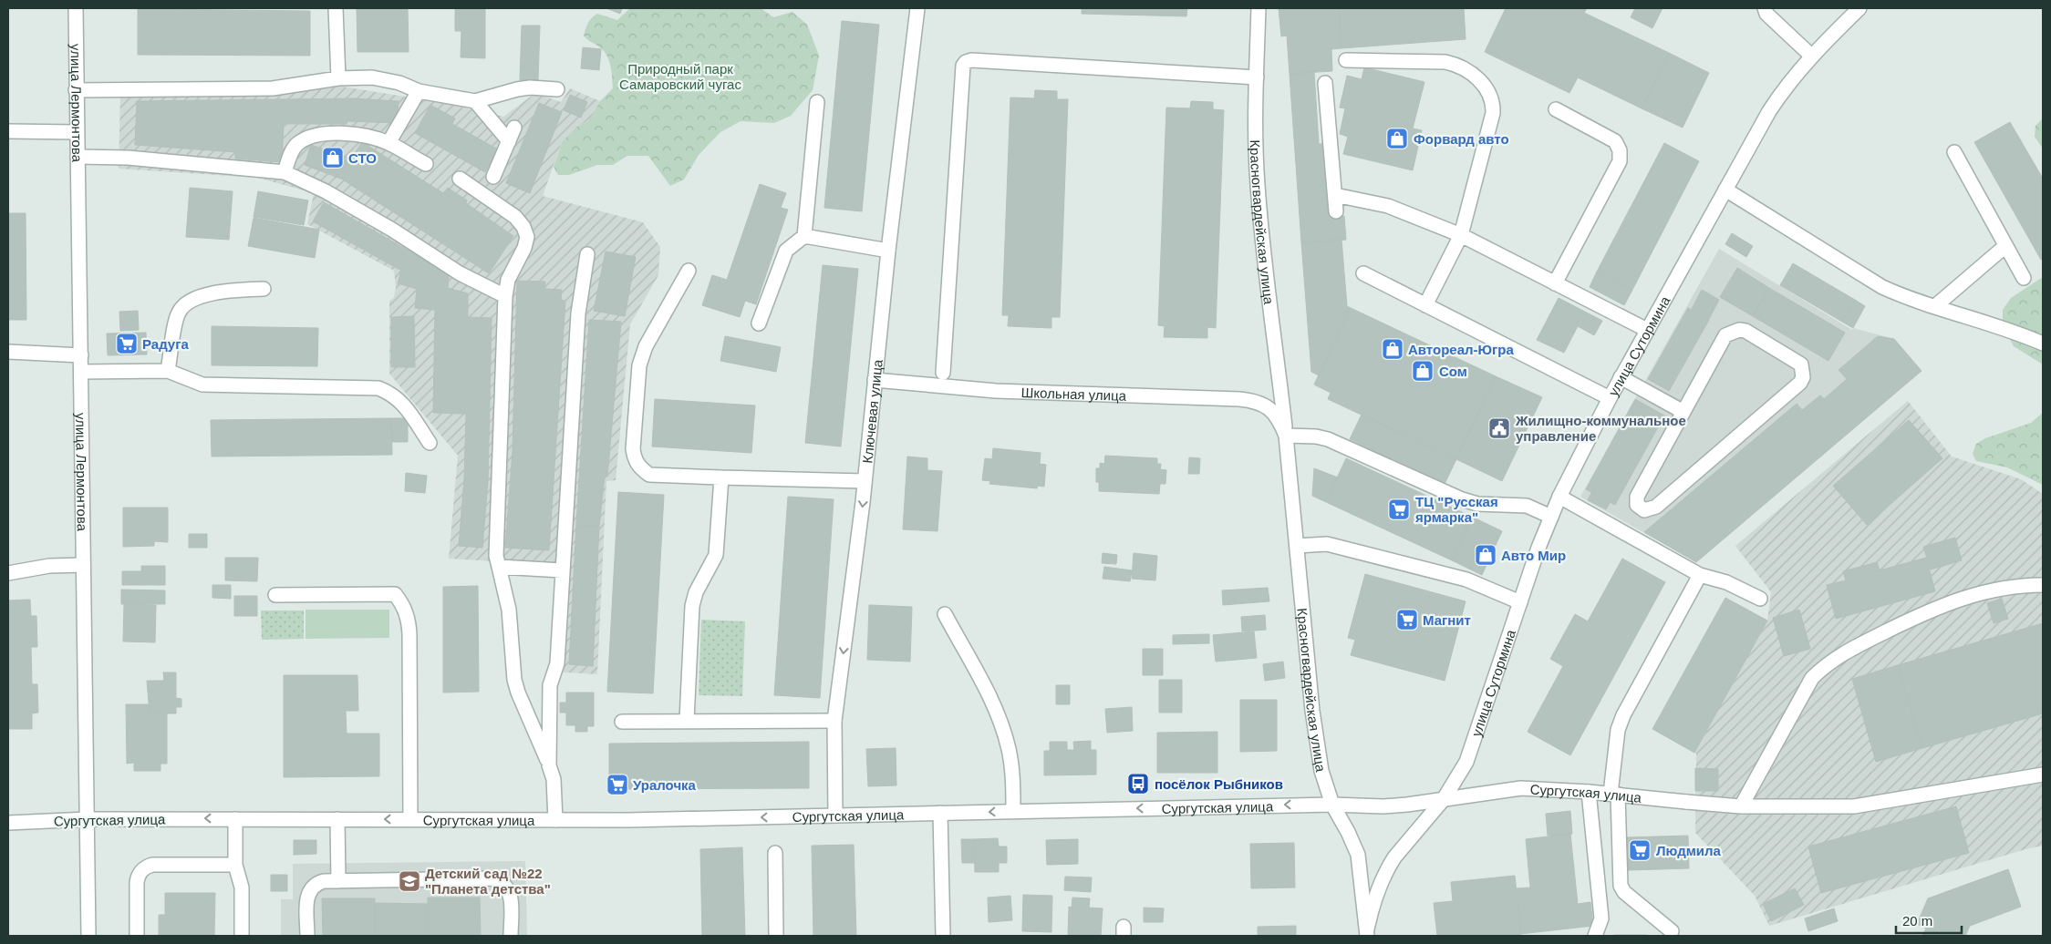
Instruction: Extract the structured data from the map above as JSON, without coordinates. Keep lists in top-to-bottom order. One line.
{"streets":{"street":["улица Лермонтова","Красногвардейская улица","улица Сутормина","Школьная улица","Ключевая улица","Сургутская улица"]},"crossings":[["улица Лермонтова","Сургутская улица"],["Красногвардейская улица","улица Сутормина"],["Красногвардейская улица","Школьная улица"],["Красногвардейская улица","Сургутская улица"],["улица Сутормина","Сургутская улица"],["Школьная улица","Ключевая улица"],["Ключевая улица","Сургутская улица"]],"one_way":["Сургутская улица"],"parks":["Природный парк Самаровский чугас"],"places":{"shop":["Форвард авто","СТО","Автореал-Югра","Сом","Авто Мир"],"supermarket":["Радуга","ТЦ \"Русская ярмарка\"","Магнит","Уралочка","Людмила"],"public building":["Жилищно-коммунальное управление"],"bus stop":["посёлок Рыбников"],"school or university":["Детский сад №22 \"Планета детства\""]},"scale_bar":"20 m"}
